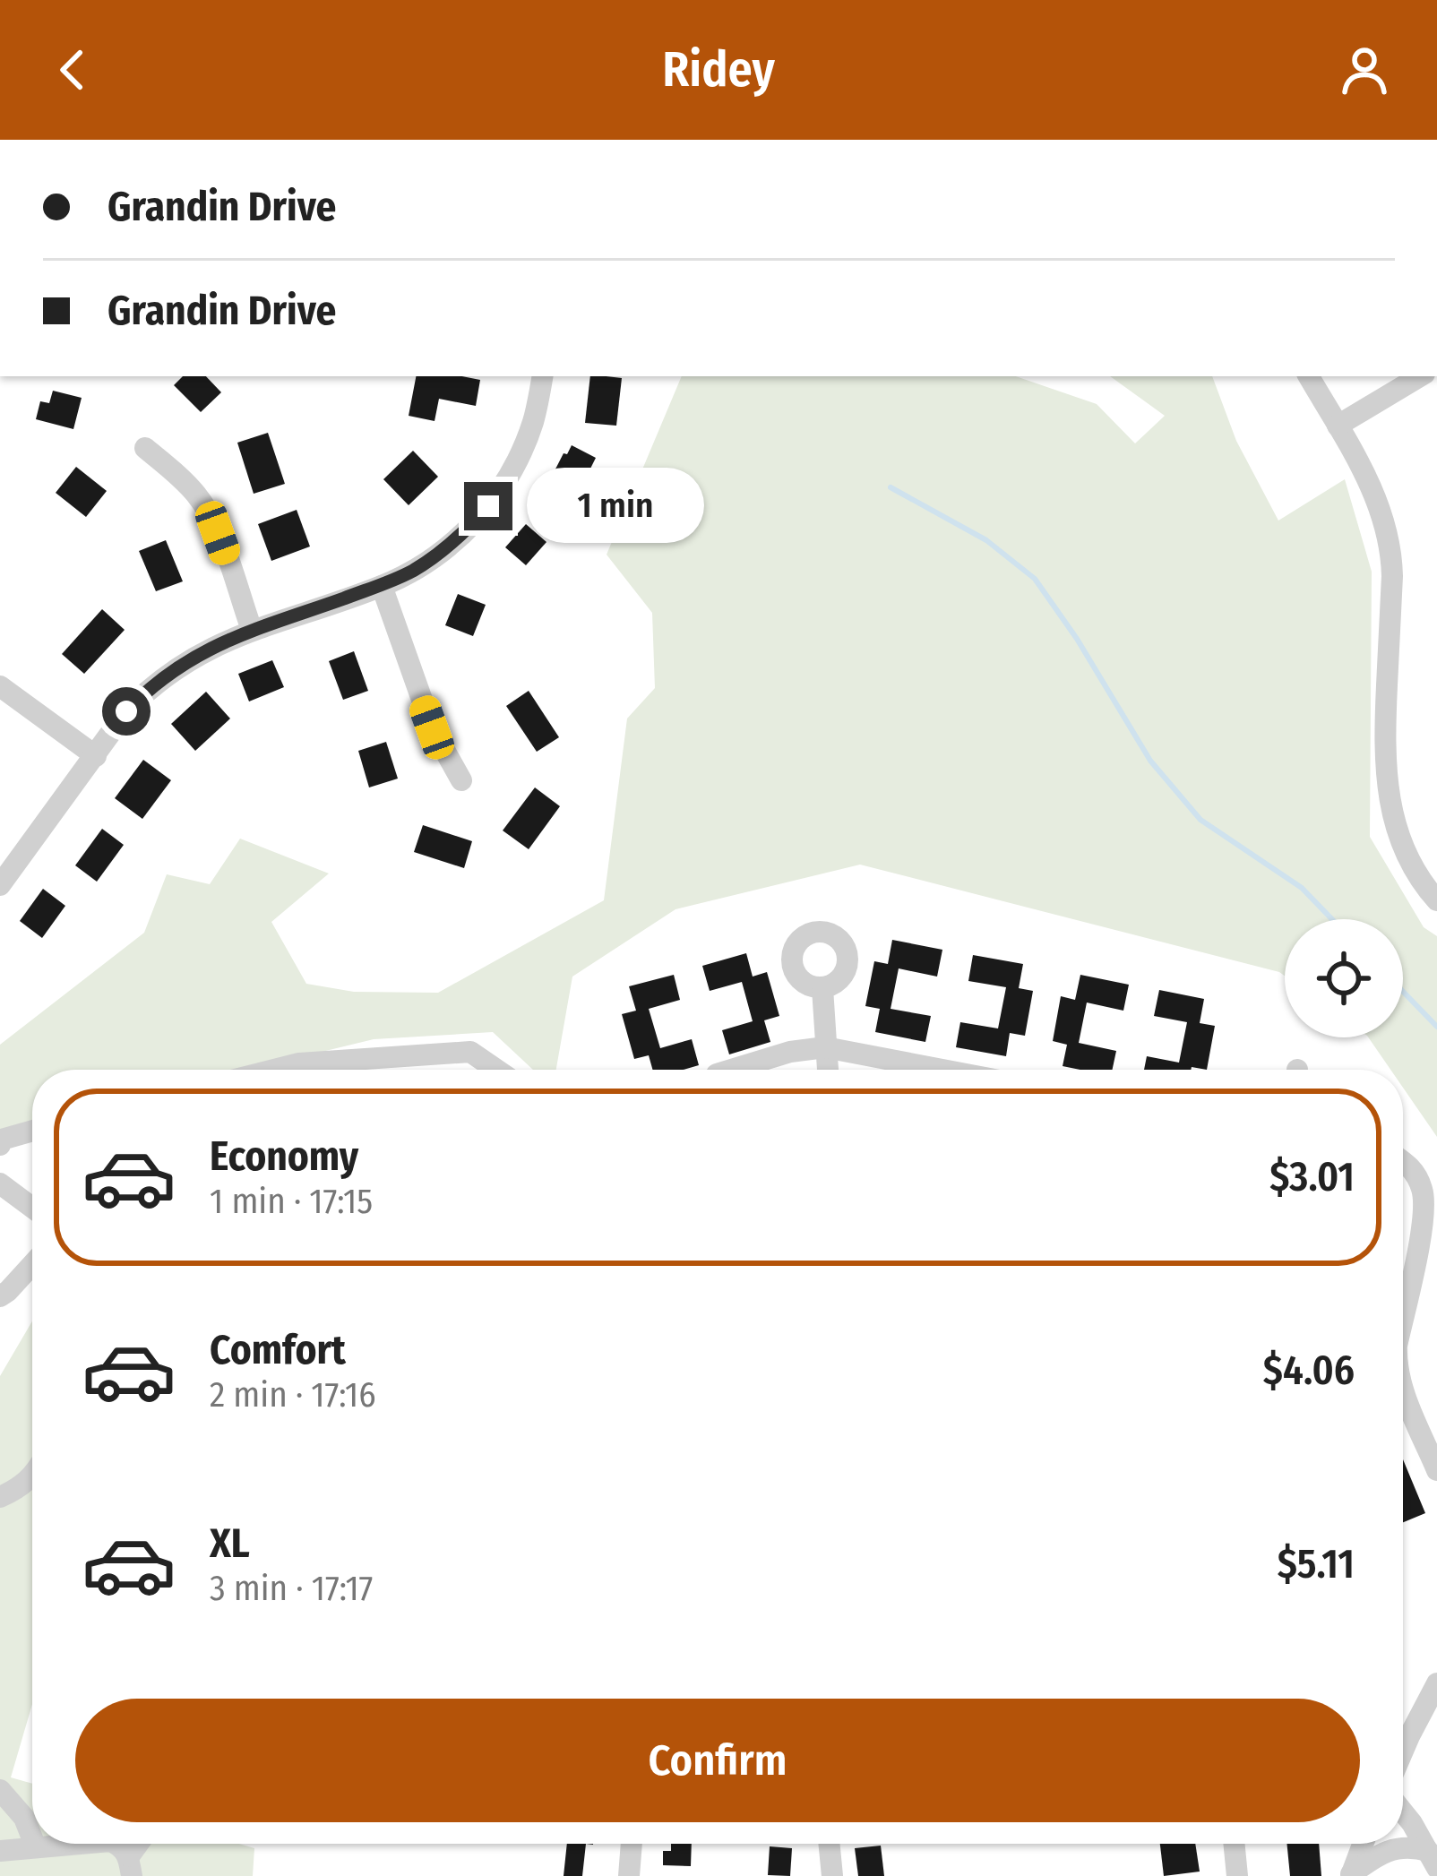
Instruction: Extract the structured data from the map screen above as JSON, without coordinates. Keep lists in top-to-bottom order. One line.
{"page":{"header":"Ridey","banner":["Grandin Drive","Grandin Drive"],"bubble":"1 min","list":[{"name":"Economy","note":"1 min · 17:15","value":"$3.01"},{"name":"Comfort","note":"2 min · 17:16","value":"$4.06"},{"name":"XL","note":"3 min · 17:17","value":"$5.11"}],"buttons":"Confirm"}}
